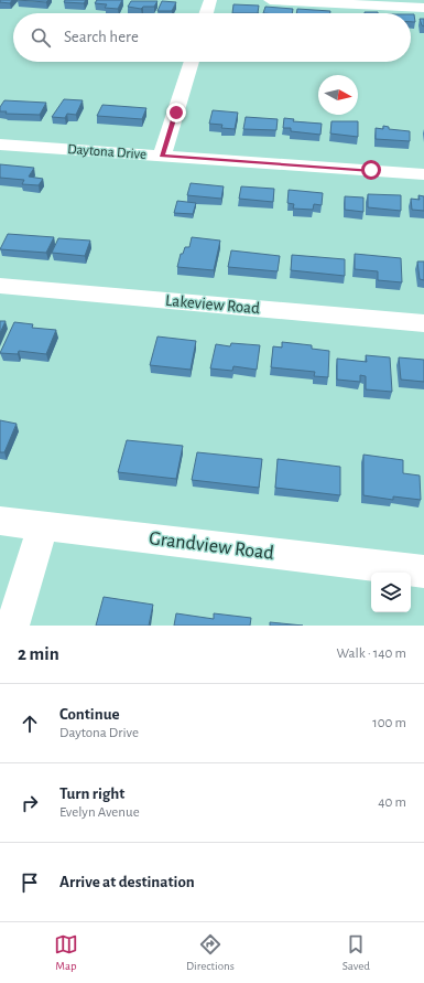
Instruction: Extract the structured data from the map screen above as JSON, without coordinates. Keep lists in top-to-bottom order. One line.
{"streets":{"street":["Daytona Drive","Lakeview Road","Grandview Road"]},"north":"right","page":{"search":"Search here","heading":["2 min","Walk · 140 m"],"list":[["Continue","Daytona Drive","100 m"],["Turn right","Evelyn Avenue","40 m"],"Arrive at destination"],"nav":["Map","Directions","Saved"]}}
